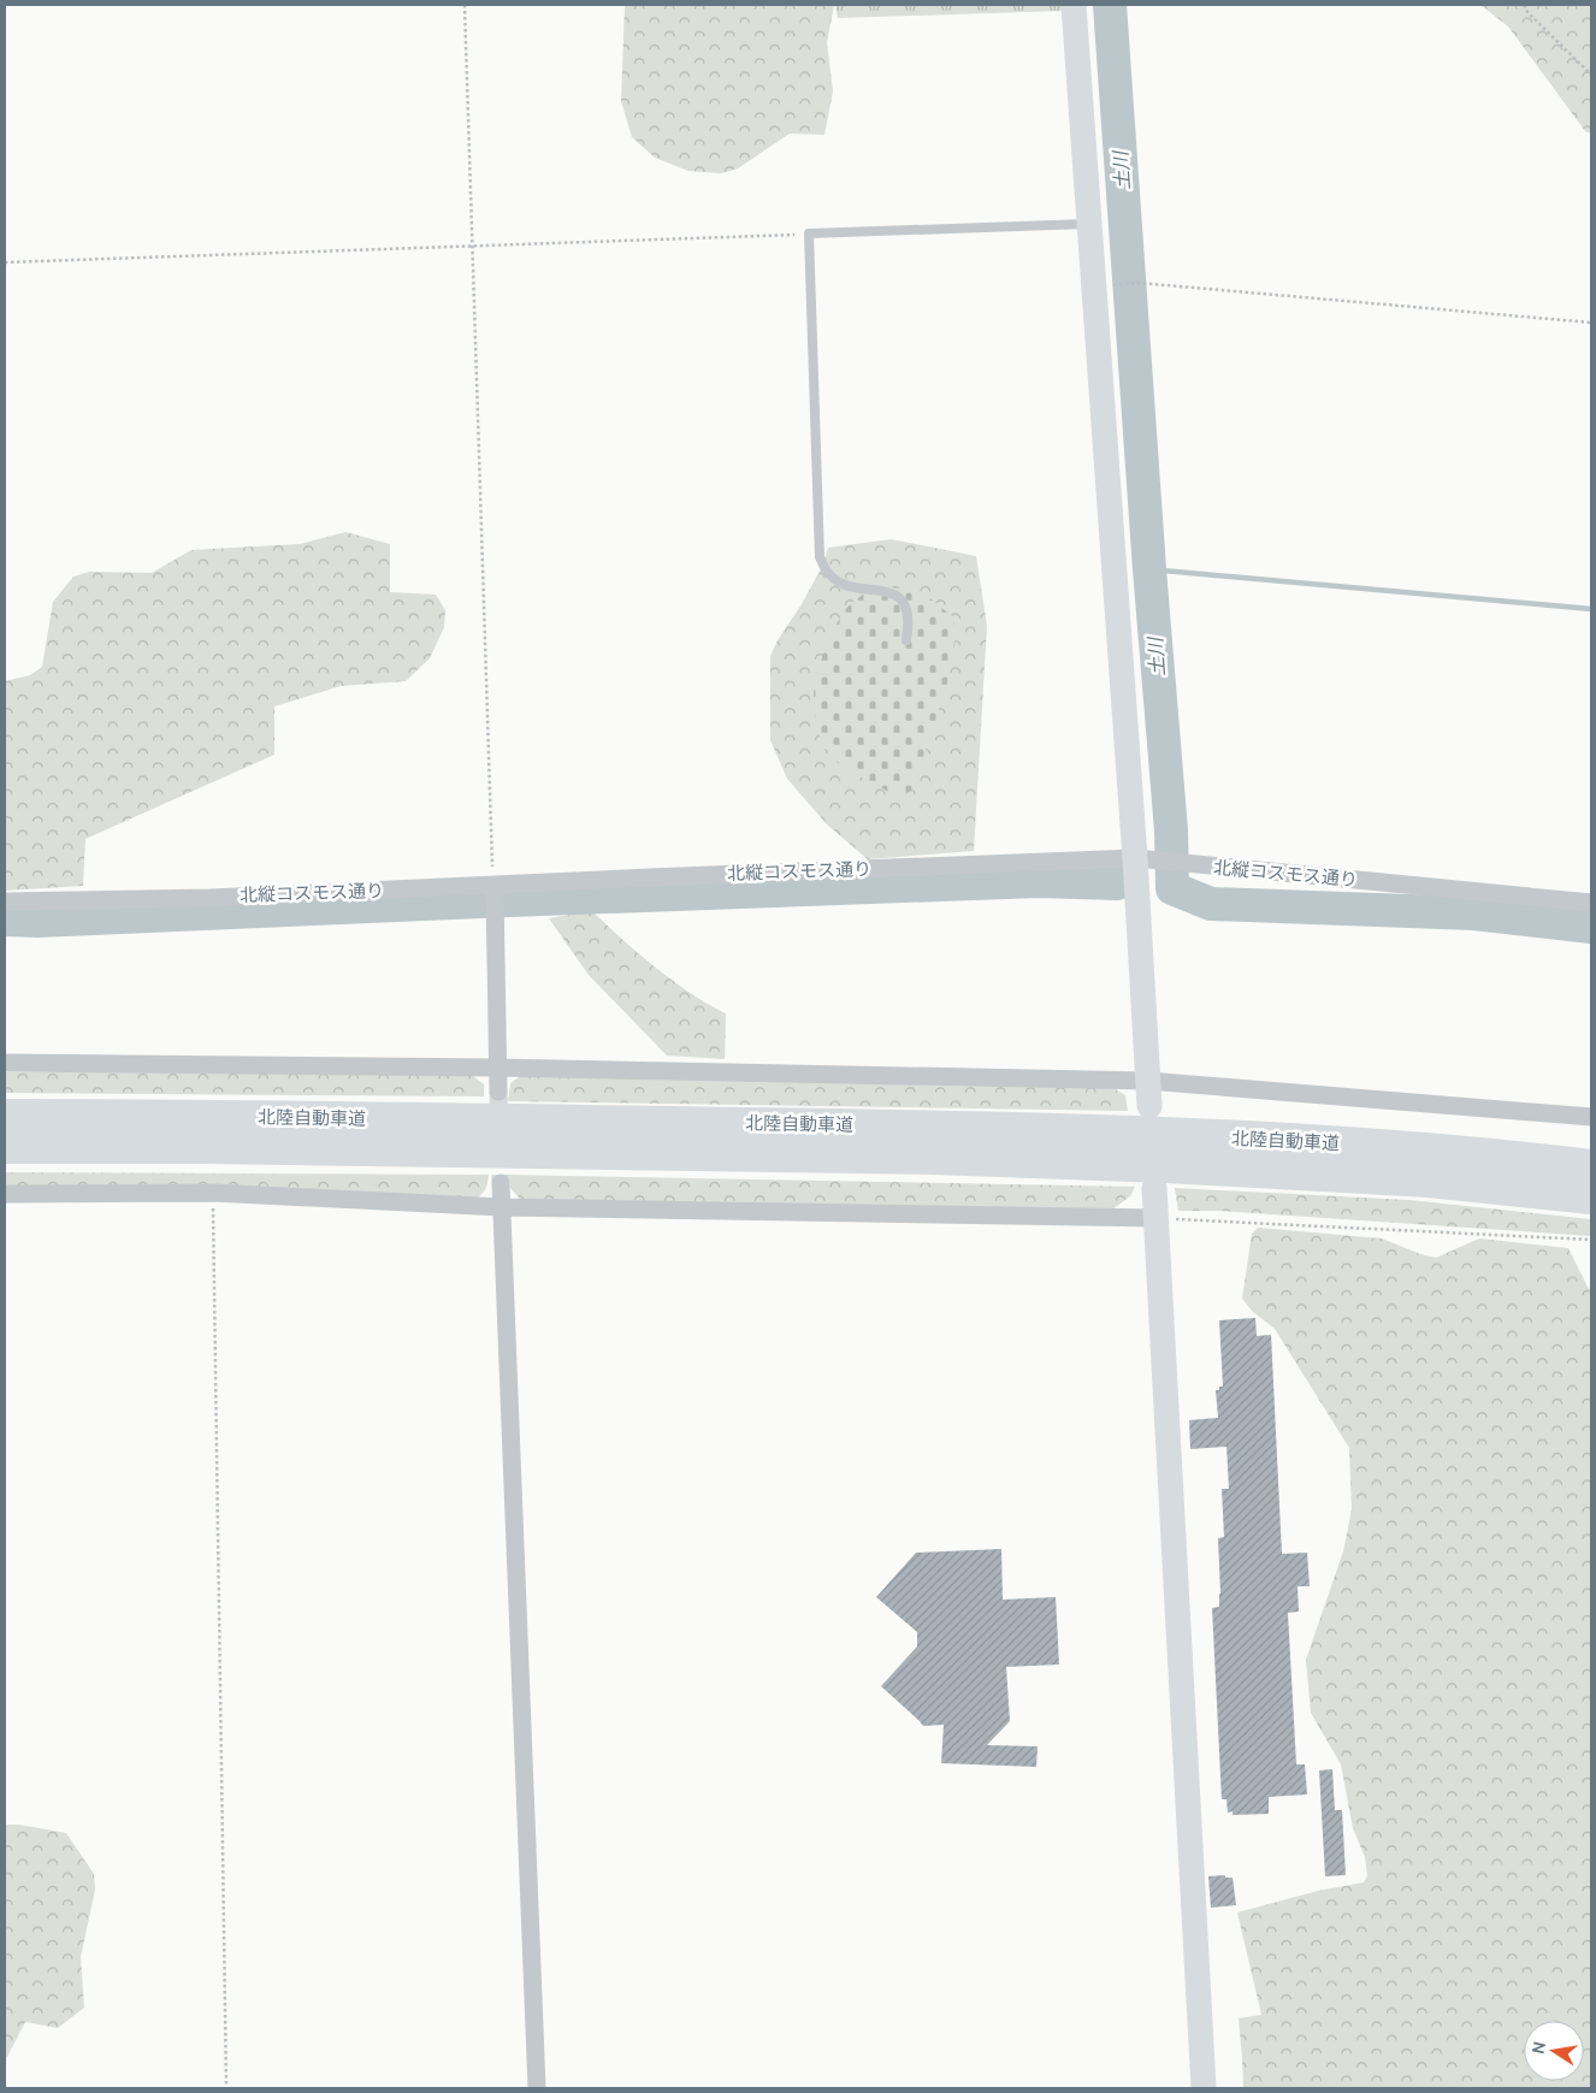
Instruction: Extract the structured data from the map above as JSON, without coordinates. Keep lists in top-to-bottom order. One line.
{"streets":{"highway":["北陸自動車道"],"street":["北縦コスモス通り"]},"water":["土川"],"north":"left"}
